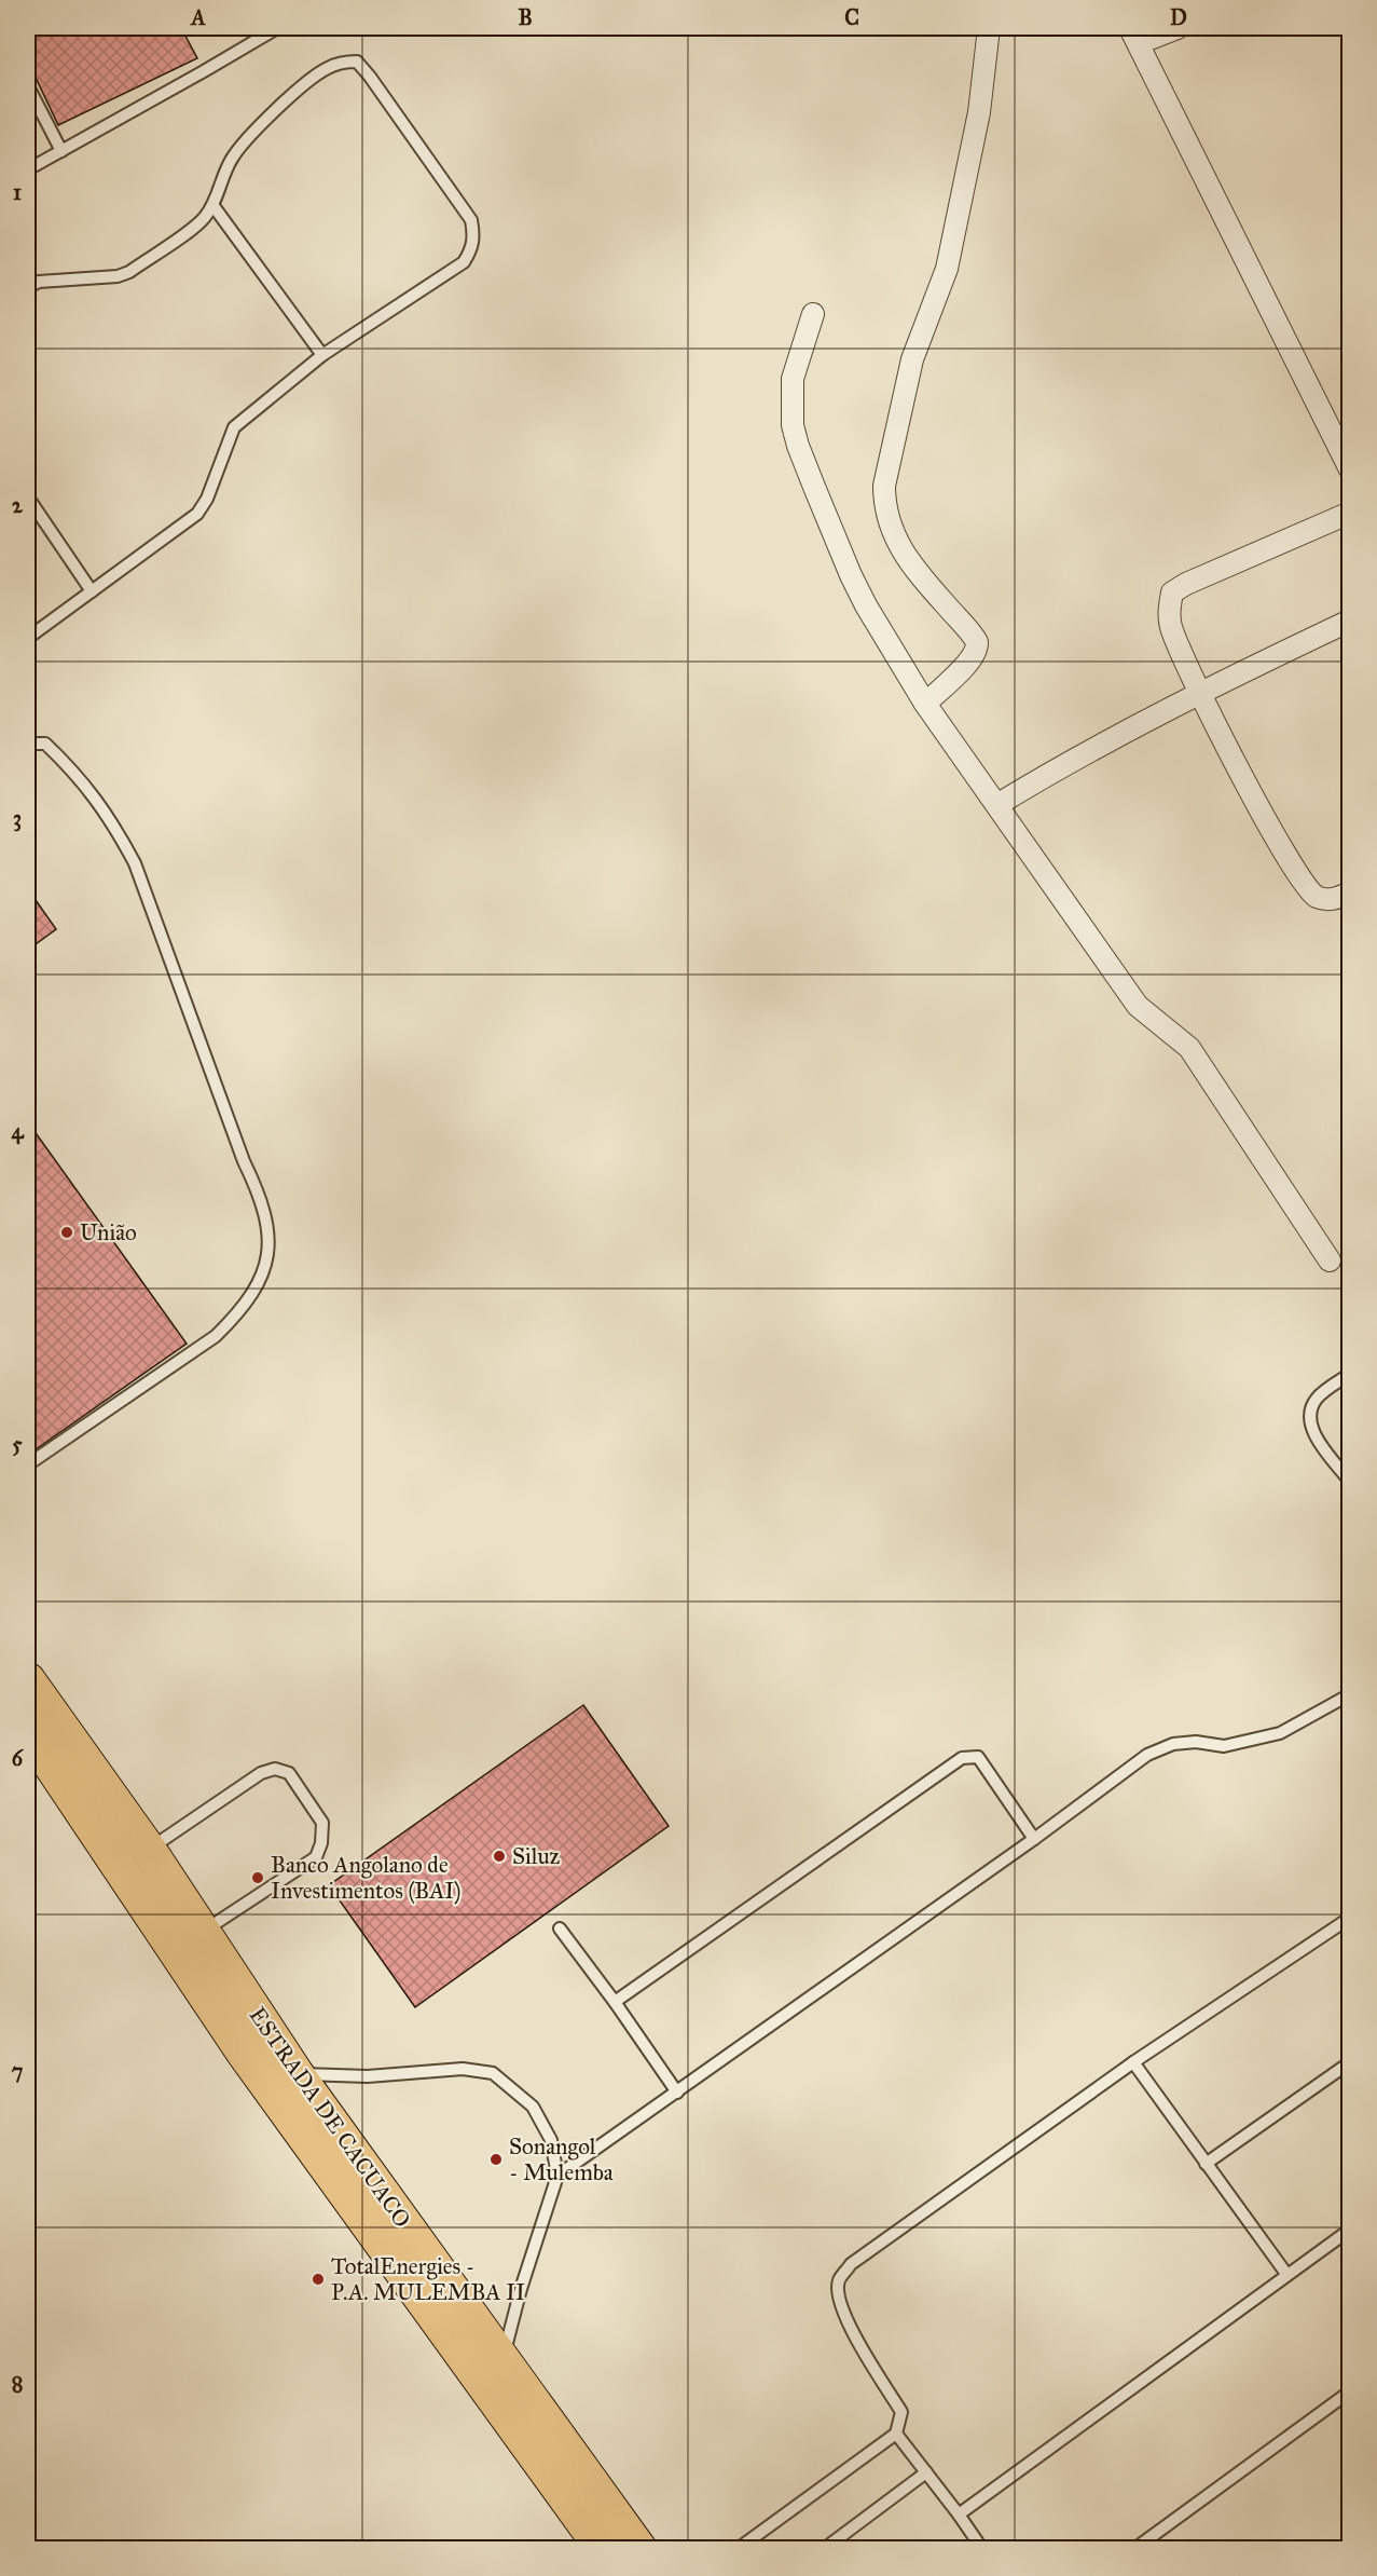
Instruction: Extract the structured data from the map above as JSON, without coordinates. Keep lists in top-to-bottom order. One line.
{"streets":{"main road":["ESTRADA DE CACUACO"]},"places":["União","Siluz","Banco Angolano de Investimentos (BAI)","Sonangol - Mulemba","TotalEnergies - P.A. MULEMBA II"],"grid":{"columns":["A","B","C","D"],"rows":["1","2","3","4","5","6","7","8"]}}
